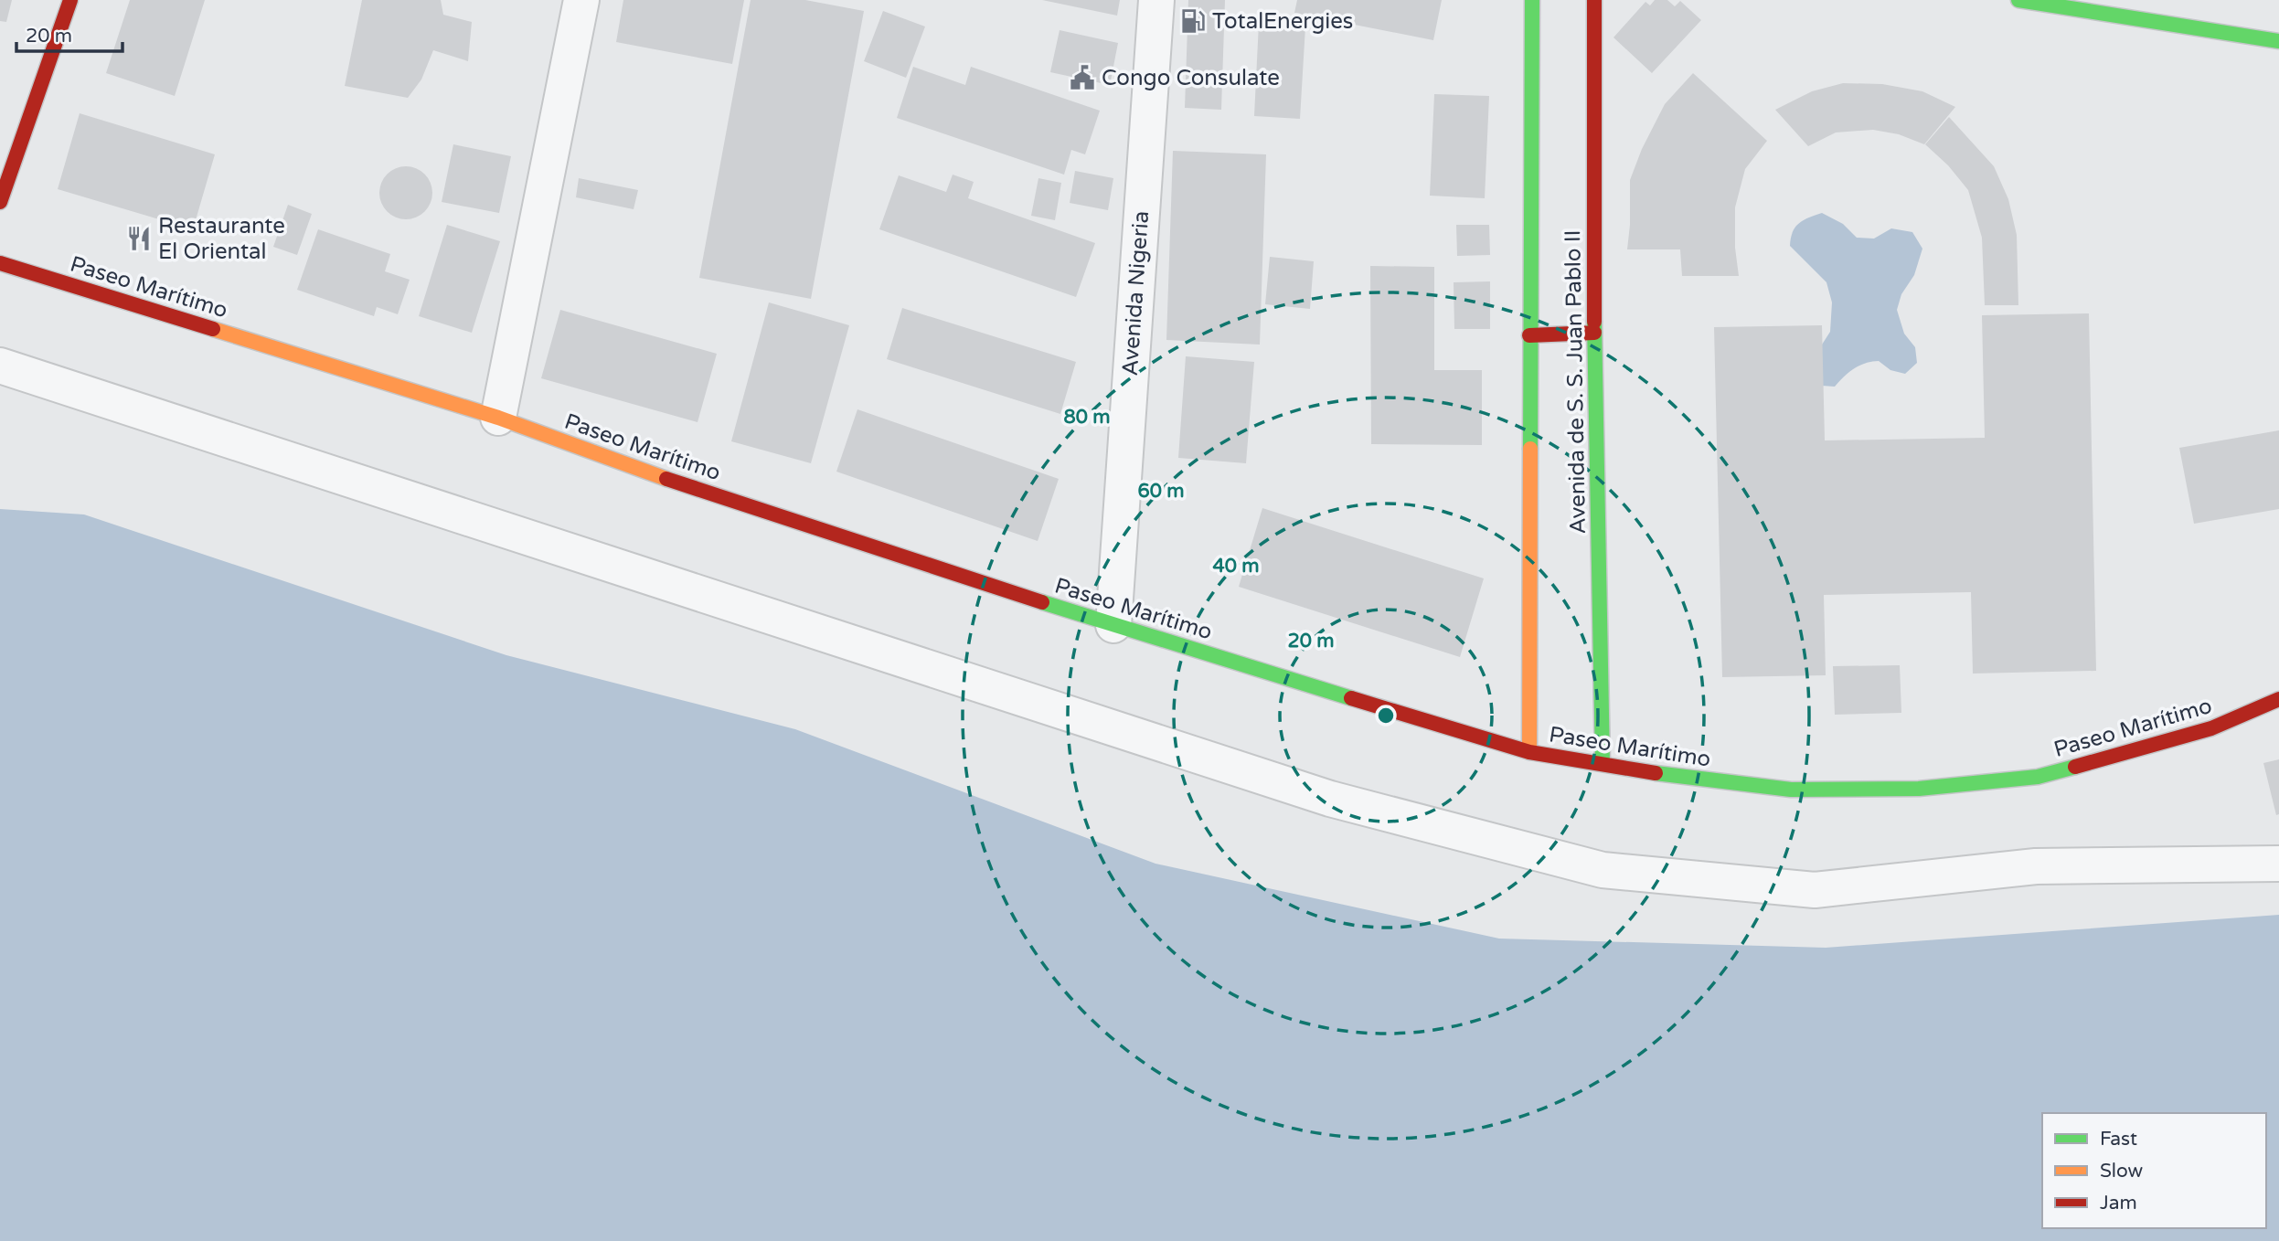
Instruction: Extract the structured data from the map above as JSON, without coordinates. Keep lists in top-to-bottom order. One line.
{"streets":{"street":["Paseo Marítimo","Avenida Nigeria","Avenida de S. S. Juan Pablo II"]},"crossings":[["Paseo Marítimo","Avenida Nigeria"],["Paseo Marítimo","Avenida de S. S. Juan Pablo II"]],"places":{"fuel station":["TotalEnergies"],"public building":["Congo Consulate"],"restaurant":["Restaurante El Oriental"]},"legend":["Fast","Slow","Jam"],"scale_bar":"20 m","rings":["80 m","60 m","40 m","20 m"]}
